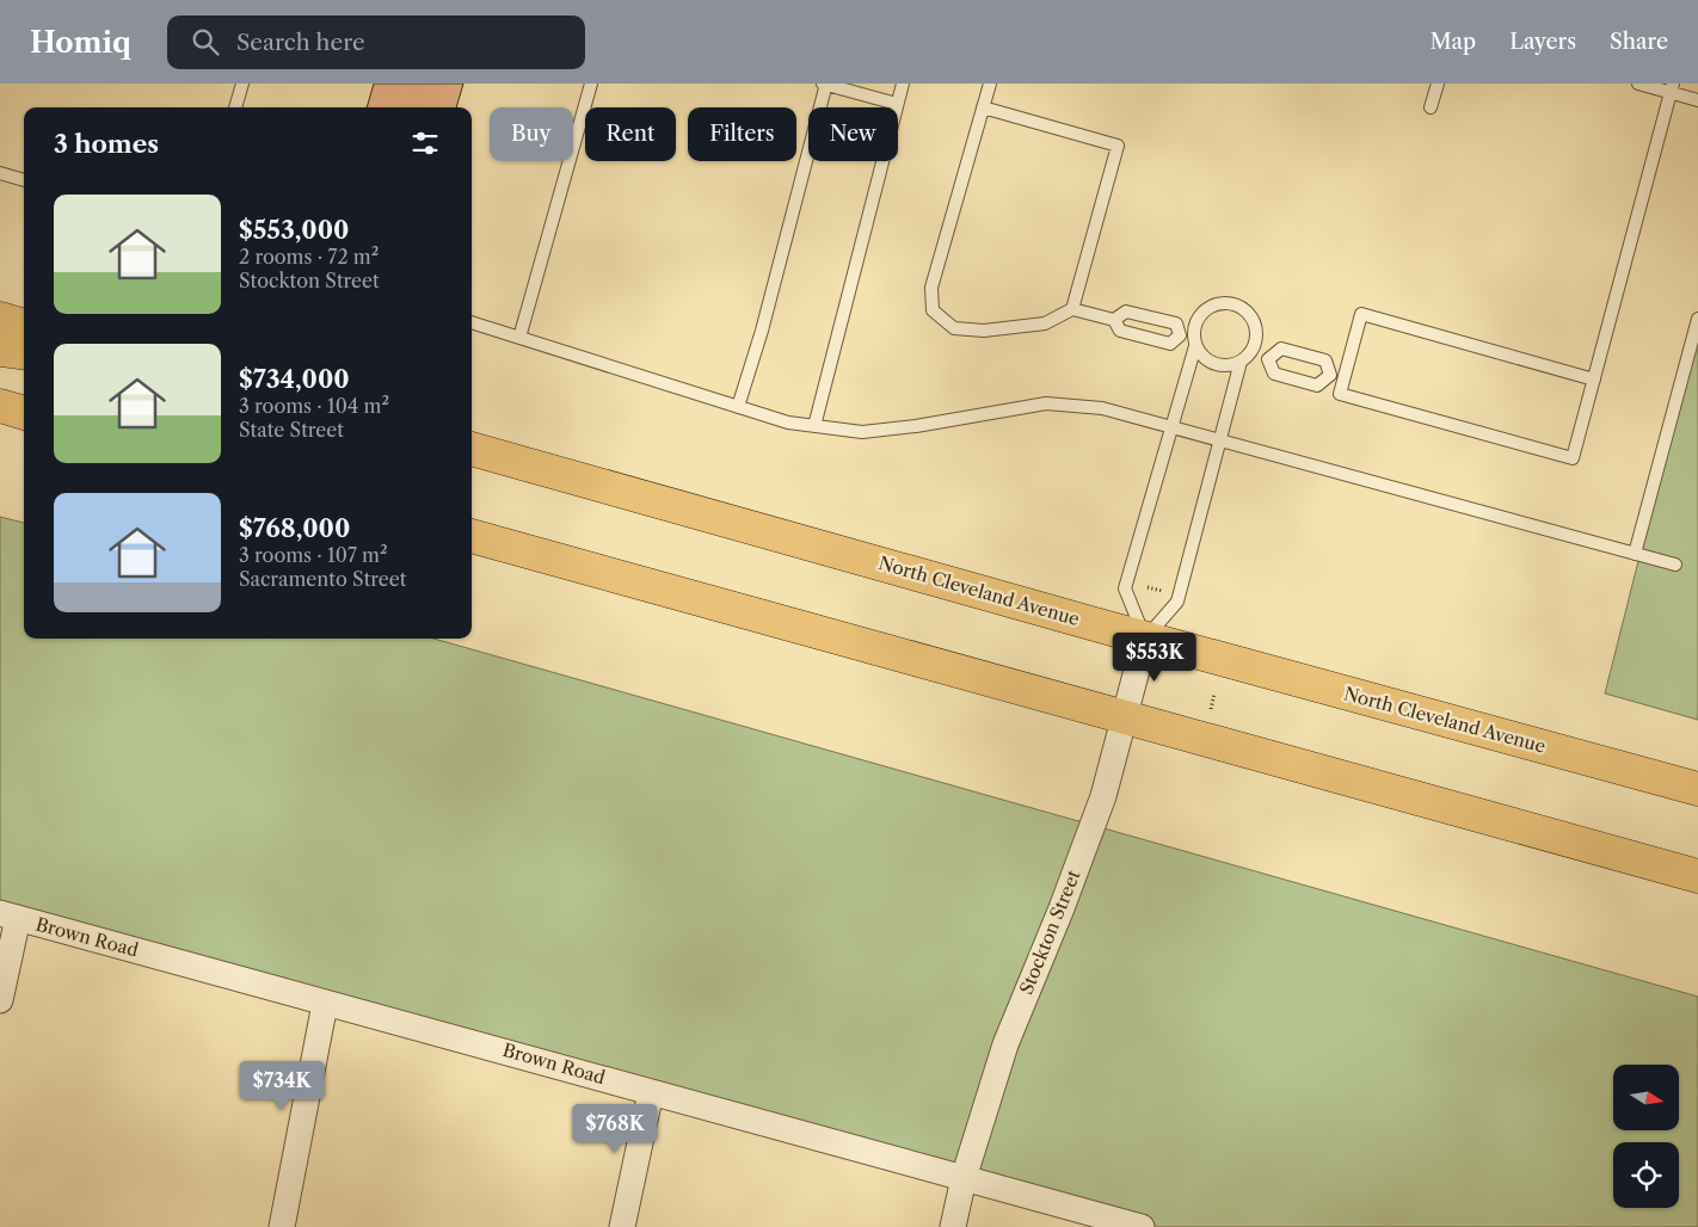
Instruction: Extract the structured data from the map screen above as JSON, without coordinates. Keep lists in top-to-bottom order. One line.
{"streets":{"main road":["North Cleveland Avenue"],"street":["Stockton Street","Brown Road"]},"crossings":[["North Cleveland Avenue","Stockton Street"],["Stockton Street","Brown Road"]],"north":"right","page":{"header":"Homiq","search":"Search here","nav":["Map","Layers","Share"],"chip":["Buy","Rent","Filters","New"],"heading":"3 homes","list":[{"name":"$553,000","note":"2 rooms · 72 m² · Stockton Street"},{"name":"$734,000","note":"3 rooms · 104 m² · State Street"},{"name":"$768,000","note":"3 rooms · 107 m² · Sacramento Street"}],"price":["$553K","$734K","$768K"]}}
